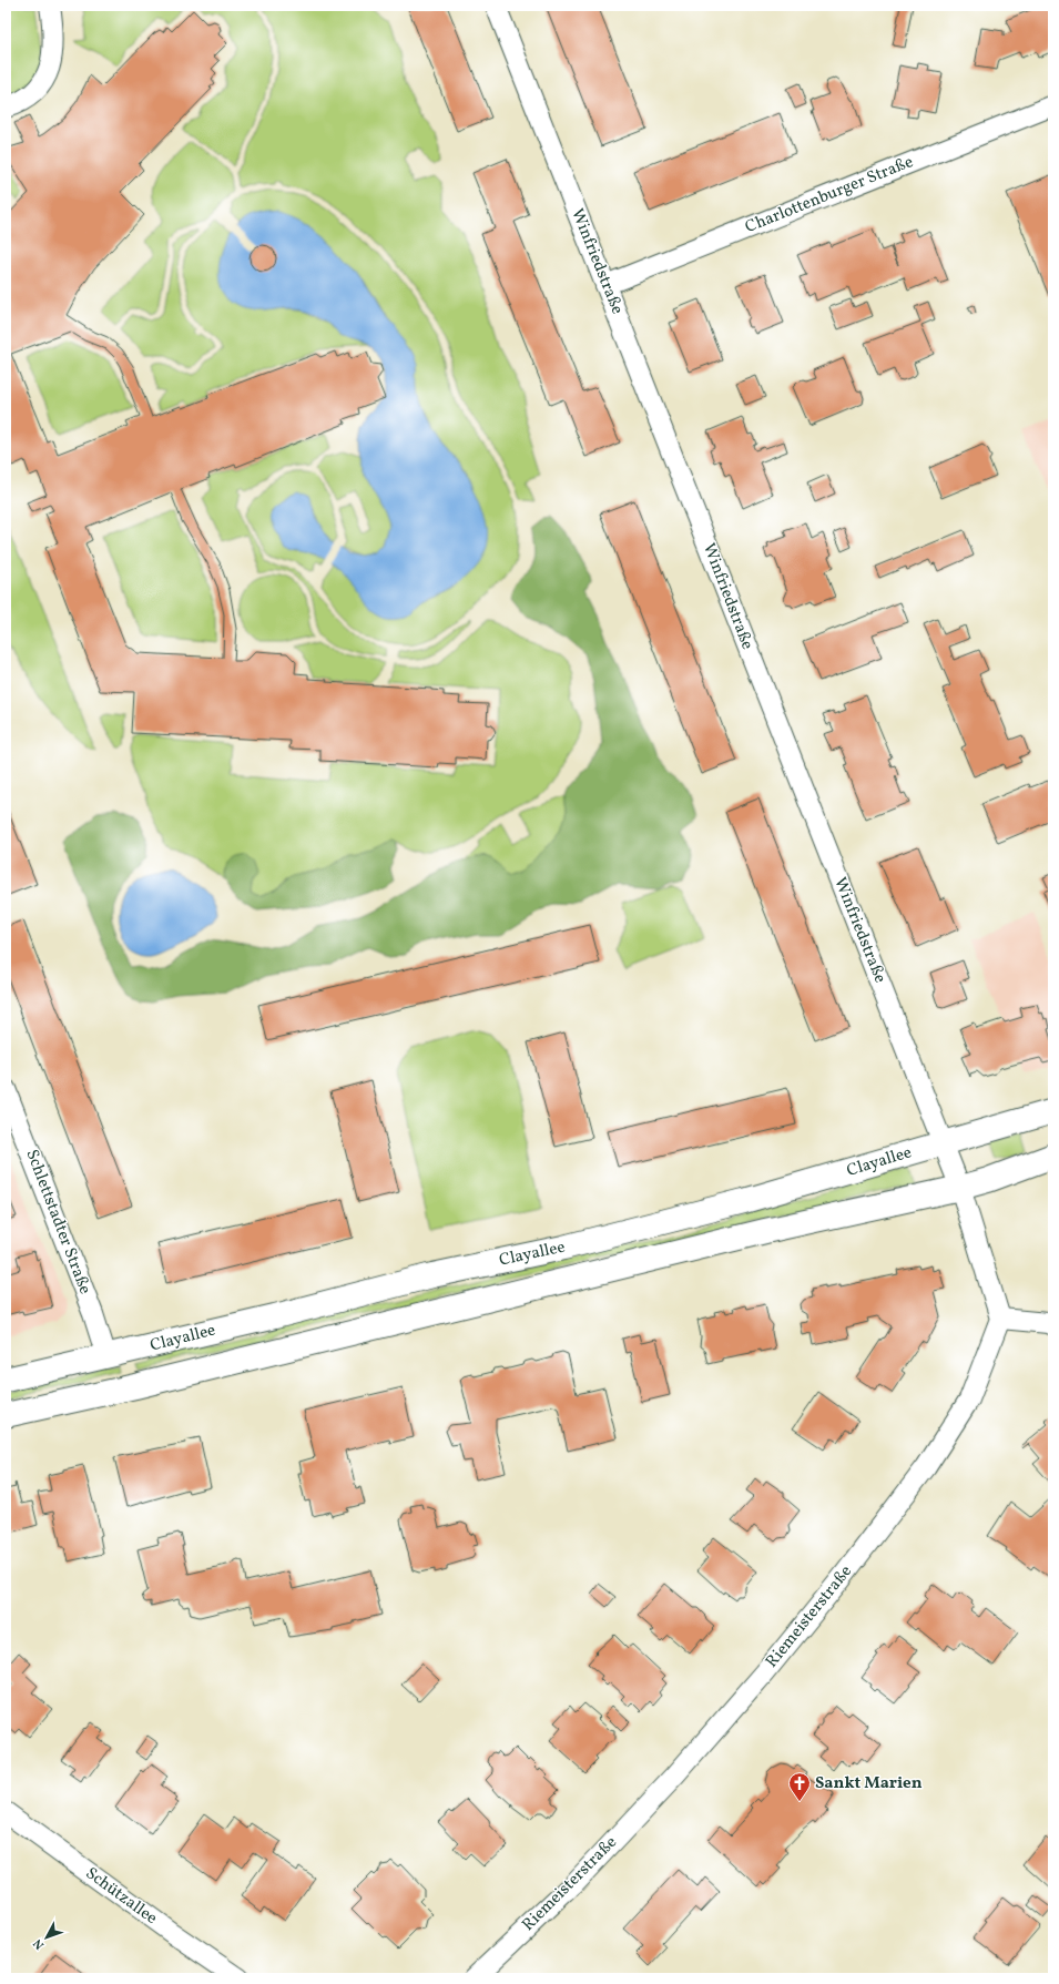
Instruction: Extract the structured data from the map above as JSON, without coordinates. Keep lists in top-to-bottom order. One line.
{"streets":{"main road":["Clayallee"],"street":["Charlottenburger Straße","Winfriedstraße","Schlettstadter Straße","Riemeisterstraße","Schützallee"]},"crossings":[["Charlottenburger Straße","Winfriedstraße"],["Winfriedstraße","Clayallee"],["Clayallee","Schlettstadter Straße"]],"places":{"church":["Sankt Marien"]},"north":"bottom left"}
